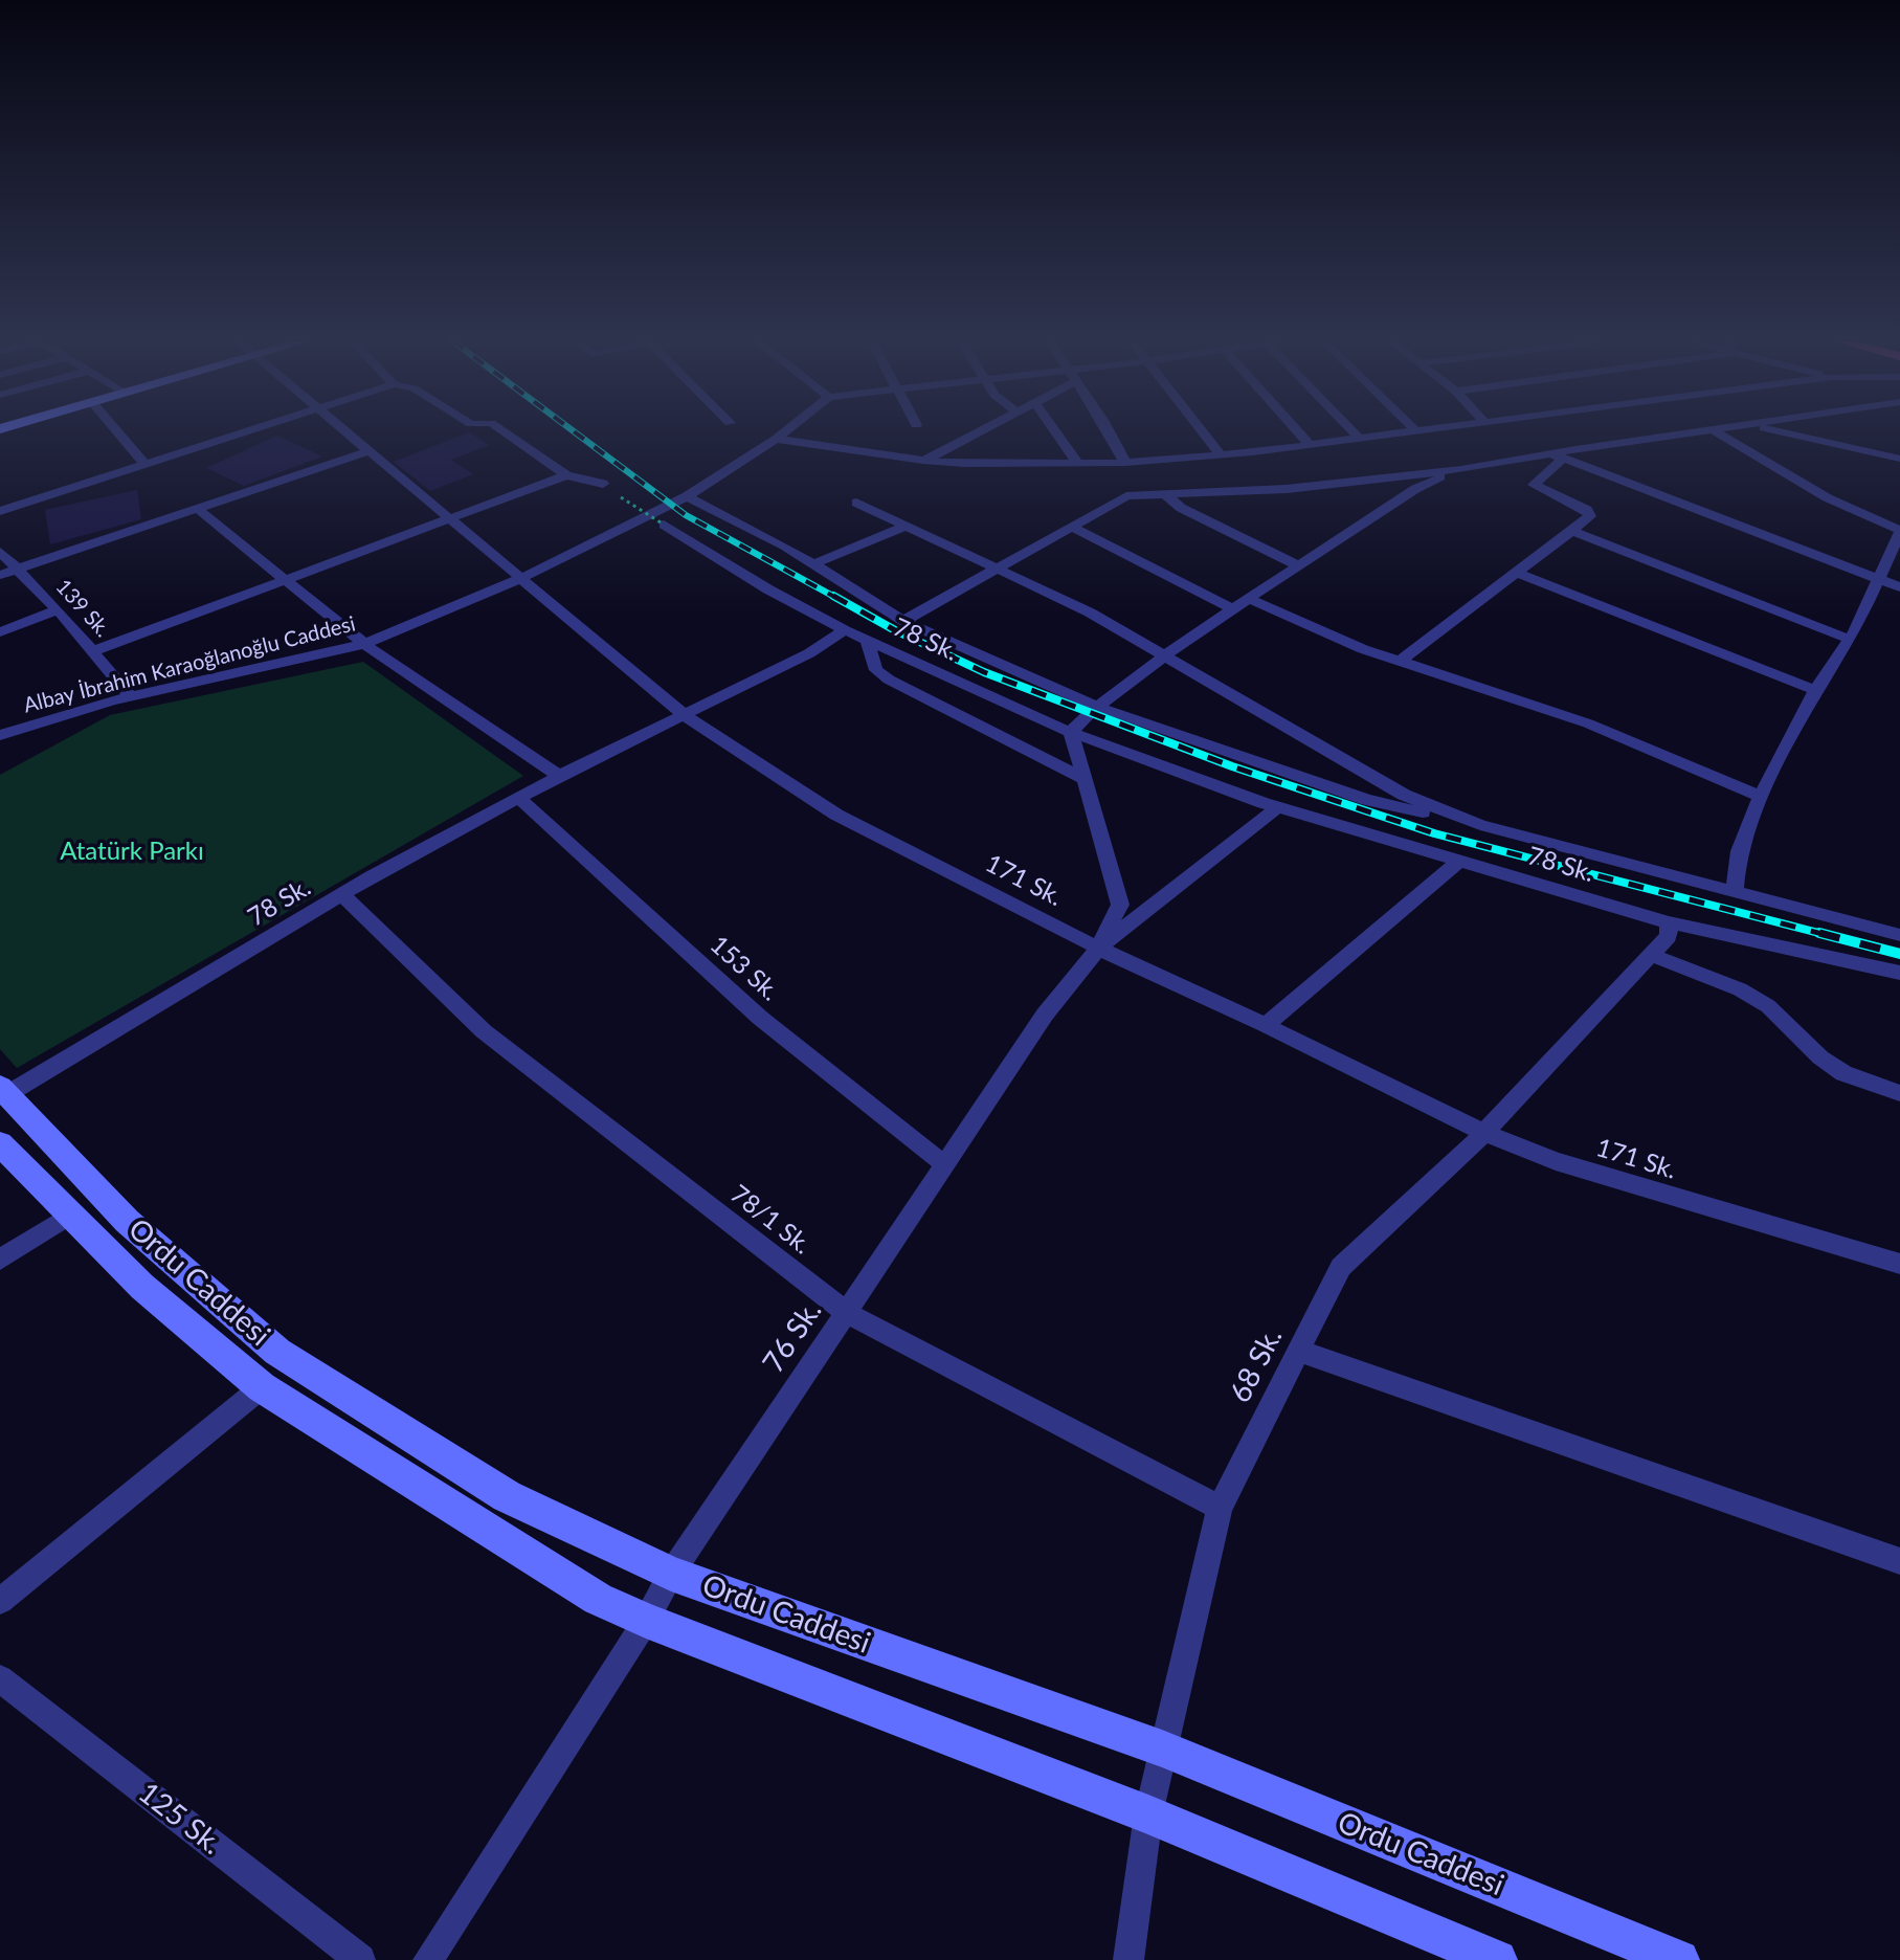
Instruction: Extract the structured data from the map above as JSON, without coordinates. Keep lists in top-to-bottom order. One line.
{"streets":{"main road":["Ordu Caddesi"],"street":["139 Sk.","78 Sk.","Albay İbrahim Karaoğlanoğlu Caddesi","171 Sk.","153 Sk.","78/1 Sk.","76 Sk.","68 Sk.","125 Sk."]},"crossings":[["139 Sk.","Albay İbrahim Karaoğlanoğlu Caddesi"],["78 Sk.","171 Sk."],["78 Sk.","153 Sk."],["78 Sk.","78/1 Sk."],["78 Sk.","Ordu Caddesi"],["78 Sk.","76 Sk."],["78 Sk.","68 Sk."],["Albay İbrahim Karaoğlanoğlu Caddesi","171 Sk."],["171 Sk.","76 Sk."],["171 Sk.","68 Sk."],["153 Sk.","76 Sk."],["78/1 Sk.","76 Sk."],["78/1 Sk.","68 Sk."],["Ordu Caddesi","76 Sk."],["Ordu Caddesi","68 Sk."]],"parks":["Atatürk Parkı"]}
